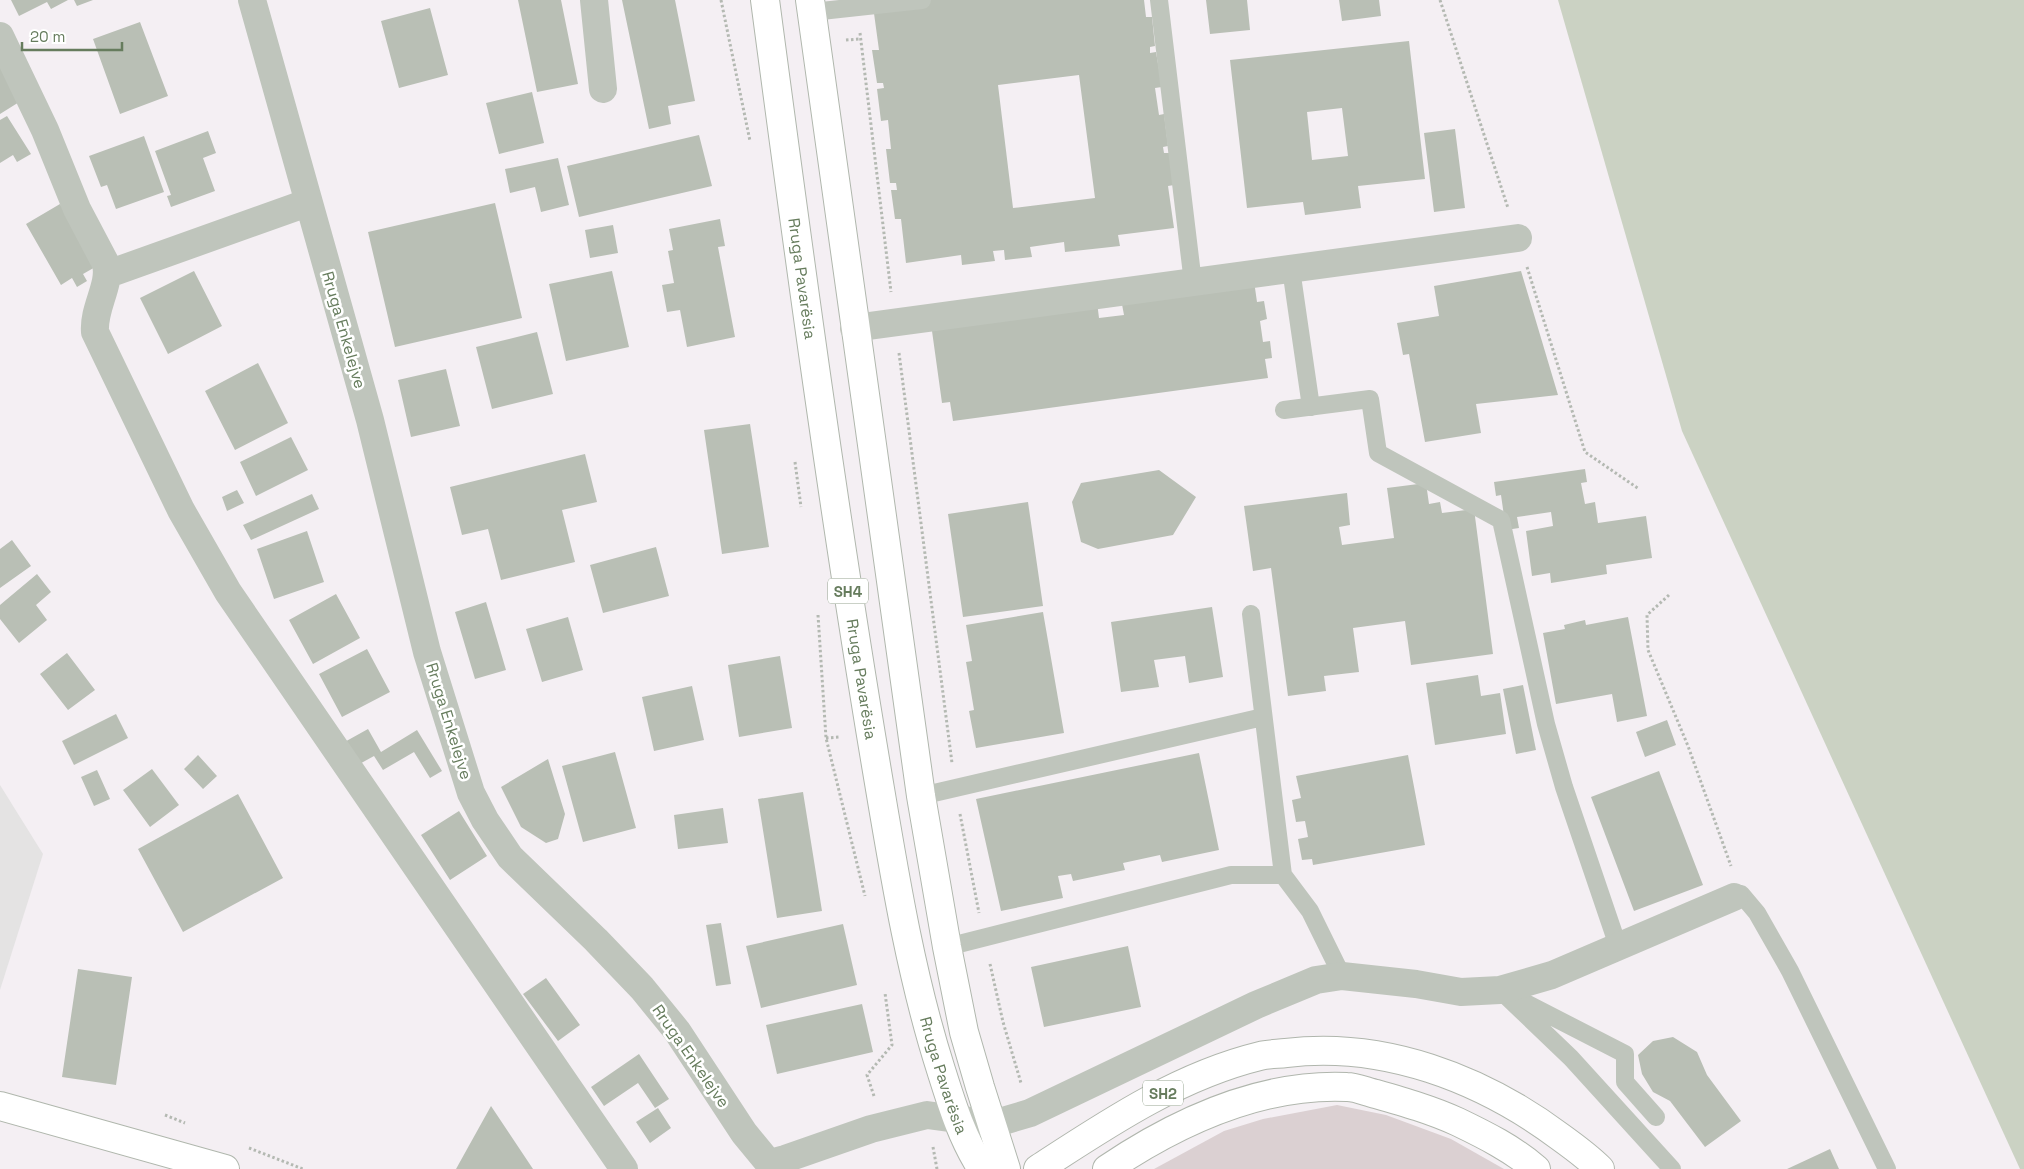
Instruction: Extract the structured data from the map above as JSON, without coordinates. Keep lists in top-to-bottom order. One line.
{"streets":{"main road":["Rruga Pavarësia","SH4","SH2"],"street":["Rruga Enkelejve"]},"crossings":[["Rruga Pavarësia","Rruga Enkelejve"]],"scale_bar":"20 m"}
